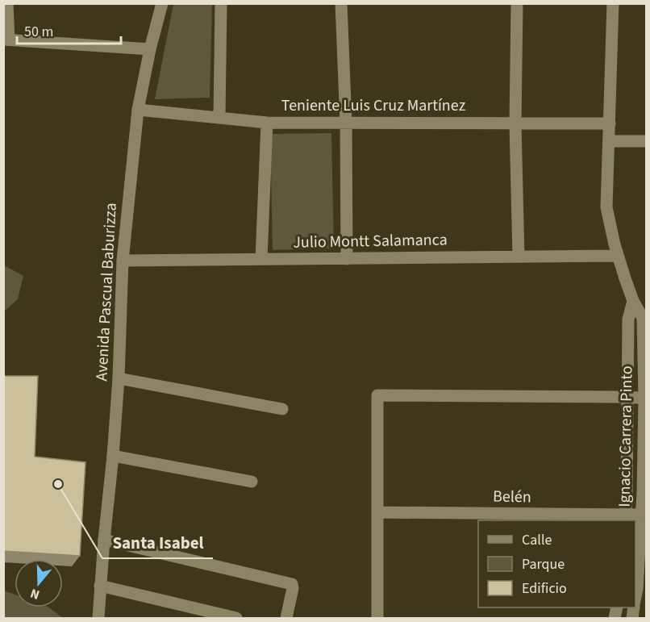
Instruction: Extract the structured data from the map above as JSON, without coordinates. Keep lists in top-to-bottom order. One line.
{"streets":{"street":["Teniente Luis Cruz Martínez","Julio Montt Salamanca","Avenida Pascual Baburizza","Ignacio Carrera Pinto","Belén"]},"crossings":[["Teniente Luis Cruz Martínez","Avenida Pascual Baburizza"],["Teniente Luis Cruz Martínez","Ignacio Carrera Pinto"],["Julio Montt Salamanca","Avenida Pascual Baburizza"],["Julio Montt Salamanca","Ignacio Carrera Pinto"],["Ignacio Carrera Pinto","Belén"]],"places":["Santa Isabel"],"legend":["Calle","Parque","Edificio"],"scale_bar":"50 m","north":"bottom"}
